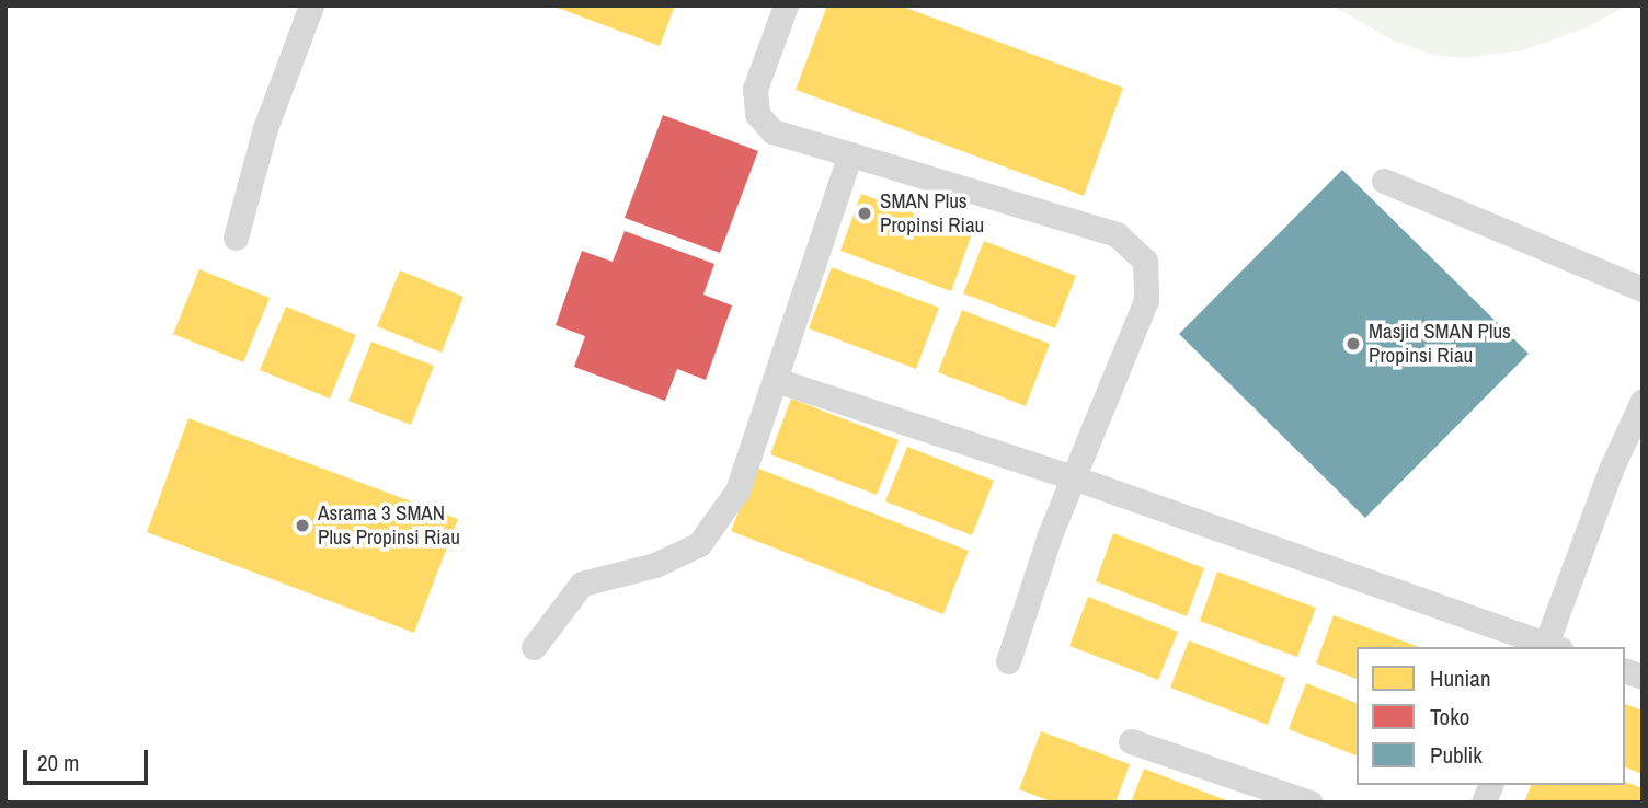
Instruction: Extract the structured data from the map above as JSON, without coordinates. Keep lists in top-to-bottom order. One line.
{"places":["SMAN Plus Propinsi Riau","Masjid SMAN Plus Propinsi Riau","Asrama 3 SMAN Plus Propinsi Riau"],"legend":["Hunian","Toko","Publik"],"scale_bar":"20 m"}
